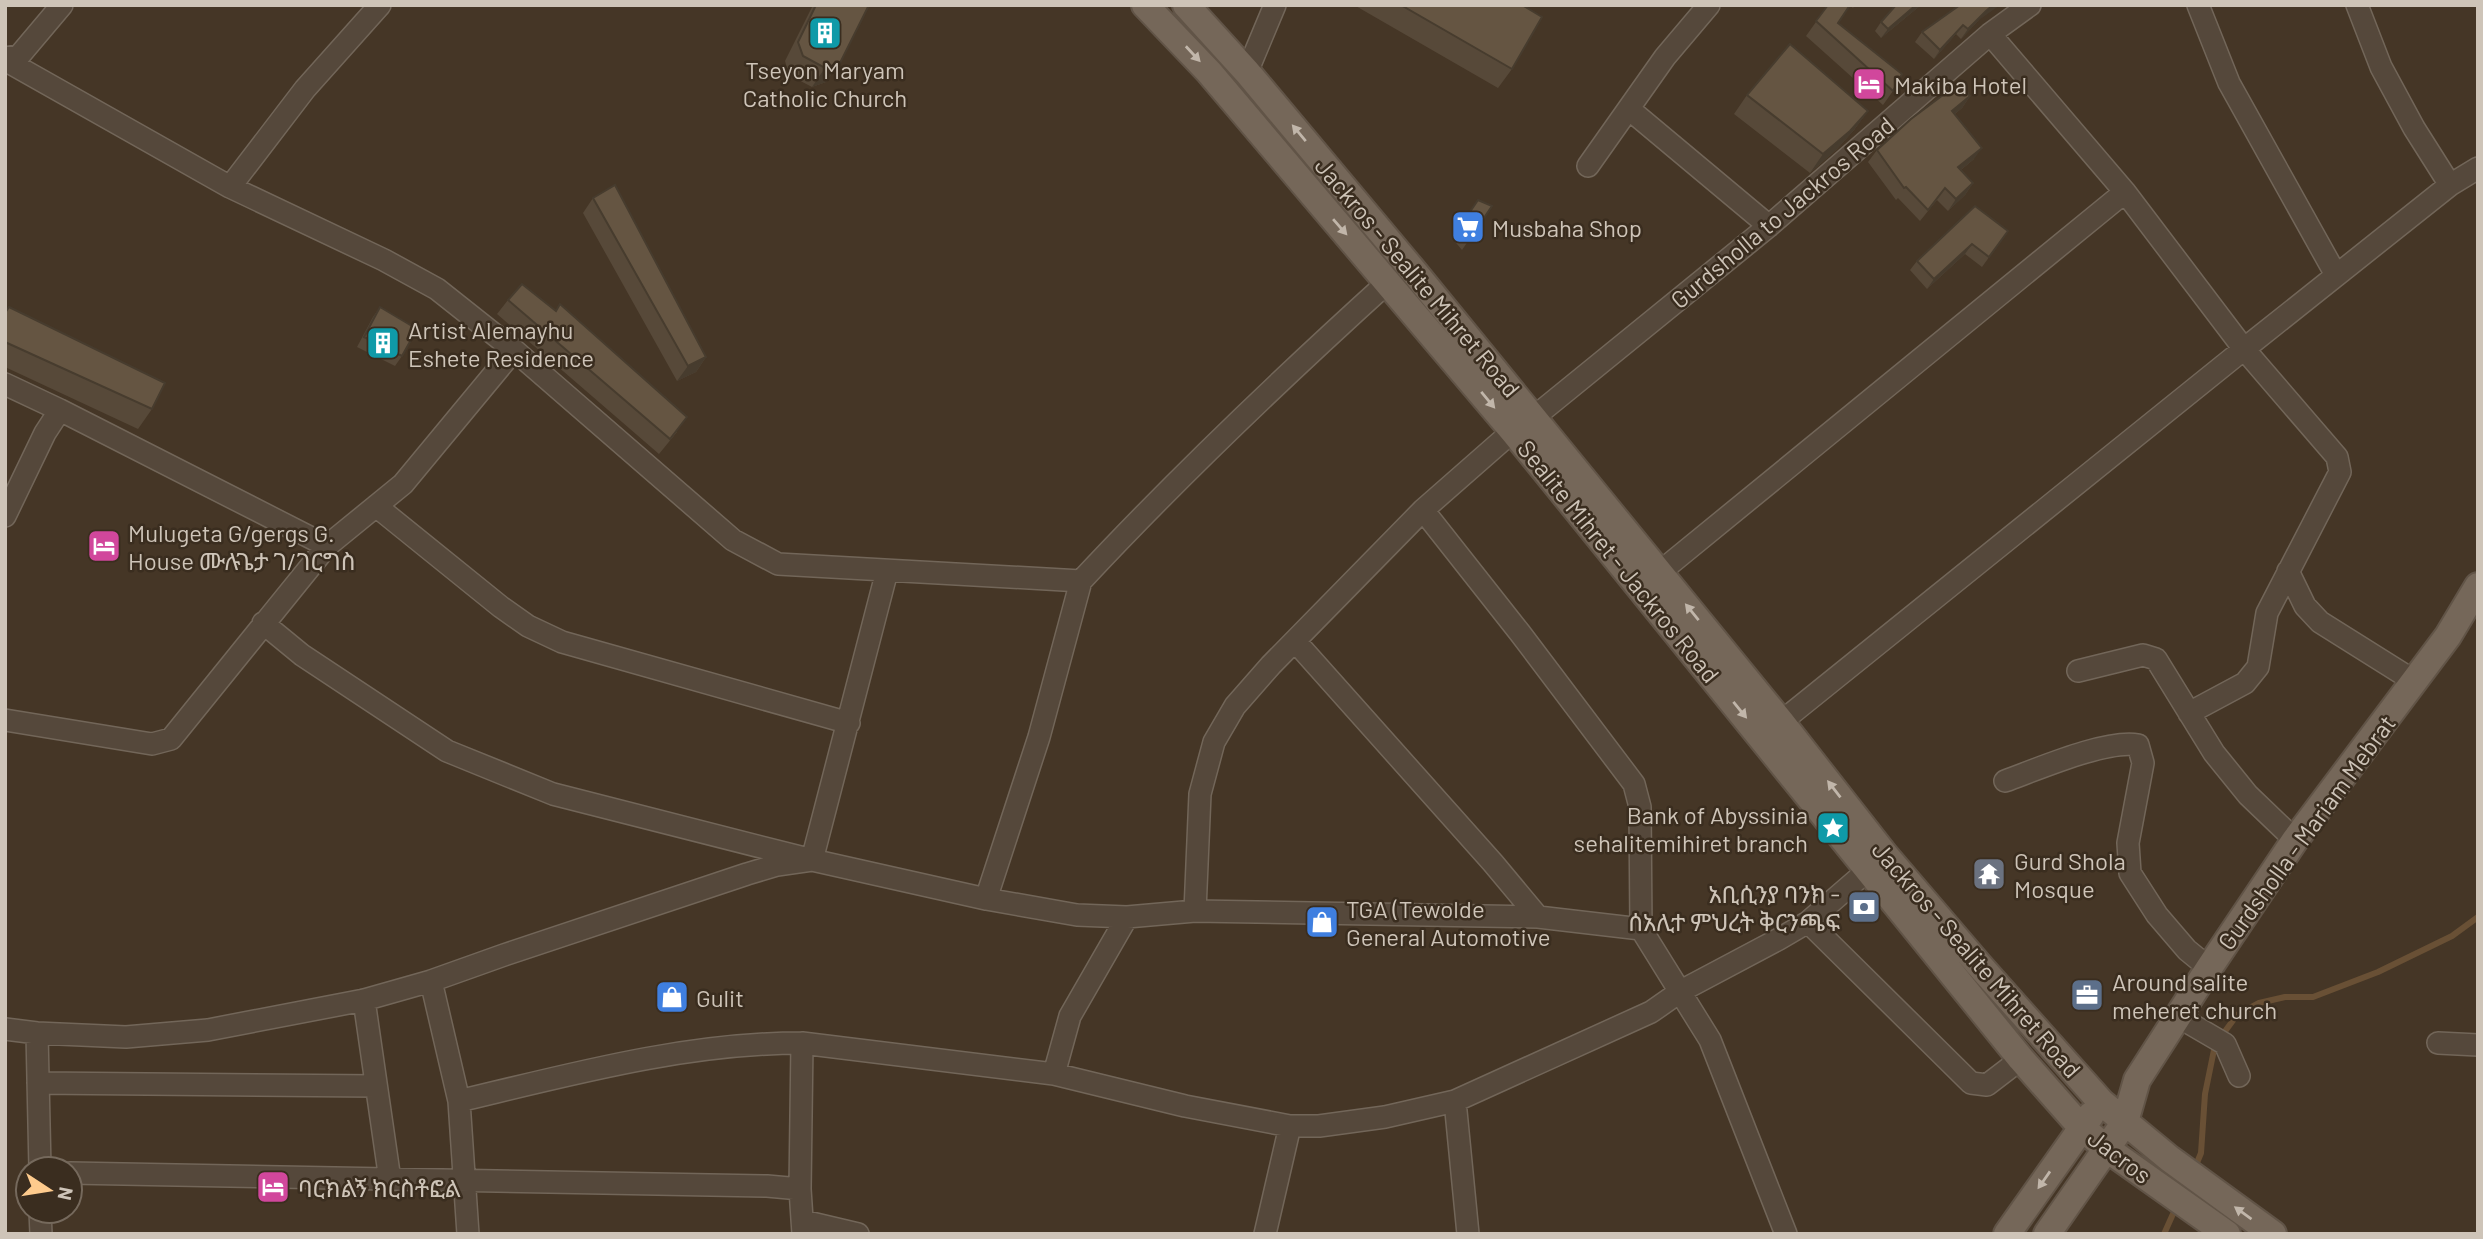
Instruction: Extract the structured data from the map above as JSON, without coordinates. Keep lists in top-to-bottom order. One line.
{"streets":{"main road":["Jackros - Sealite Mihret Road","Sealite Mihret - Jackros Road","Gurdsholla - Mariam Mebrat","Jacros"],"street":["Gurdsholla to Jackros Road"]},"crossings":[["Gurdsholla to Jackros Road","Jackros - Sealite Mihret Road"],["Gurdsholla to Jackros Road","Sealite Mihret - Jackros Road"],["Jackros - Sealite Mihret Road","Sealite Mihret - Jackros Road"],["Jackros - Sealite Mihret Road","Jacros"],["Sealite Mihret - Jackros Road","Jacros"]],"one_way":["Jackros - Sealite Mihret Road","Sealite Mihret - Jackros Road"],"places":{"building":["Tseyon Maryam Catholic Church","Artist Alemayhu Eshete Residence"],"hotel":["Makiba Hotel","Mulugeta G/gergs G. House ሙሉጌታ ገ/ገርግስ","ባርክልኝ ክርስቶፎል"],"supermarket":["Musbaha Shop"],"place":["Bank of Abyssinia sehalitemihiret branch"],"temple":["Gurd Shola Mosque"],"bank":["አቢሲንያ ባንክ - ሰአሊተ ምህረት ቅርንጫፍ"],"shop":["TGA (Tewolde General Automotive","Gulit"],"office":["Around salite meheret church"]},"north":"right"}
